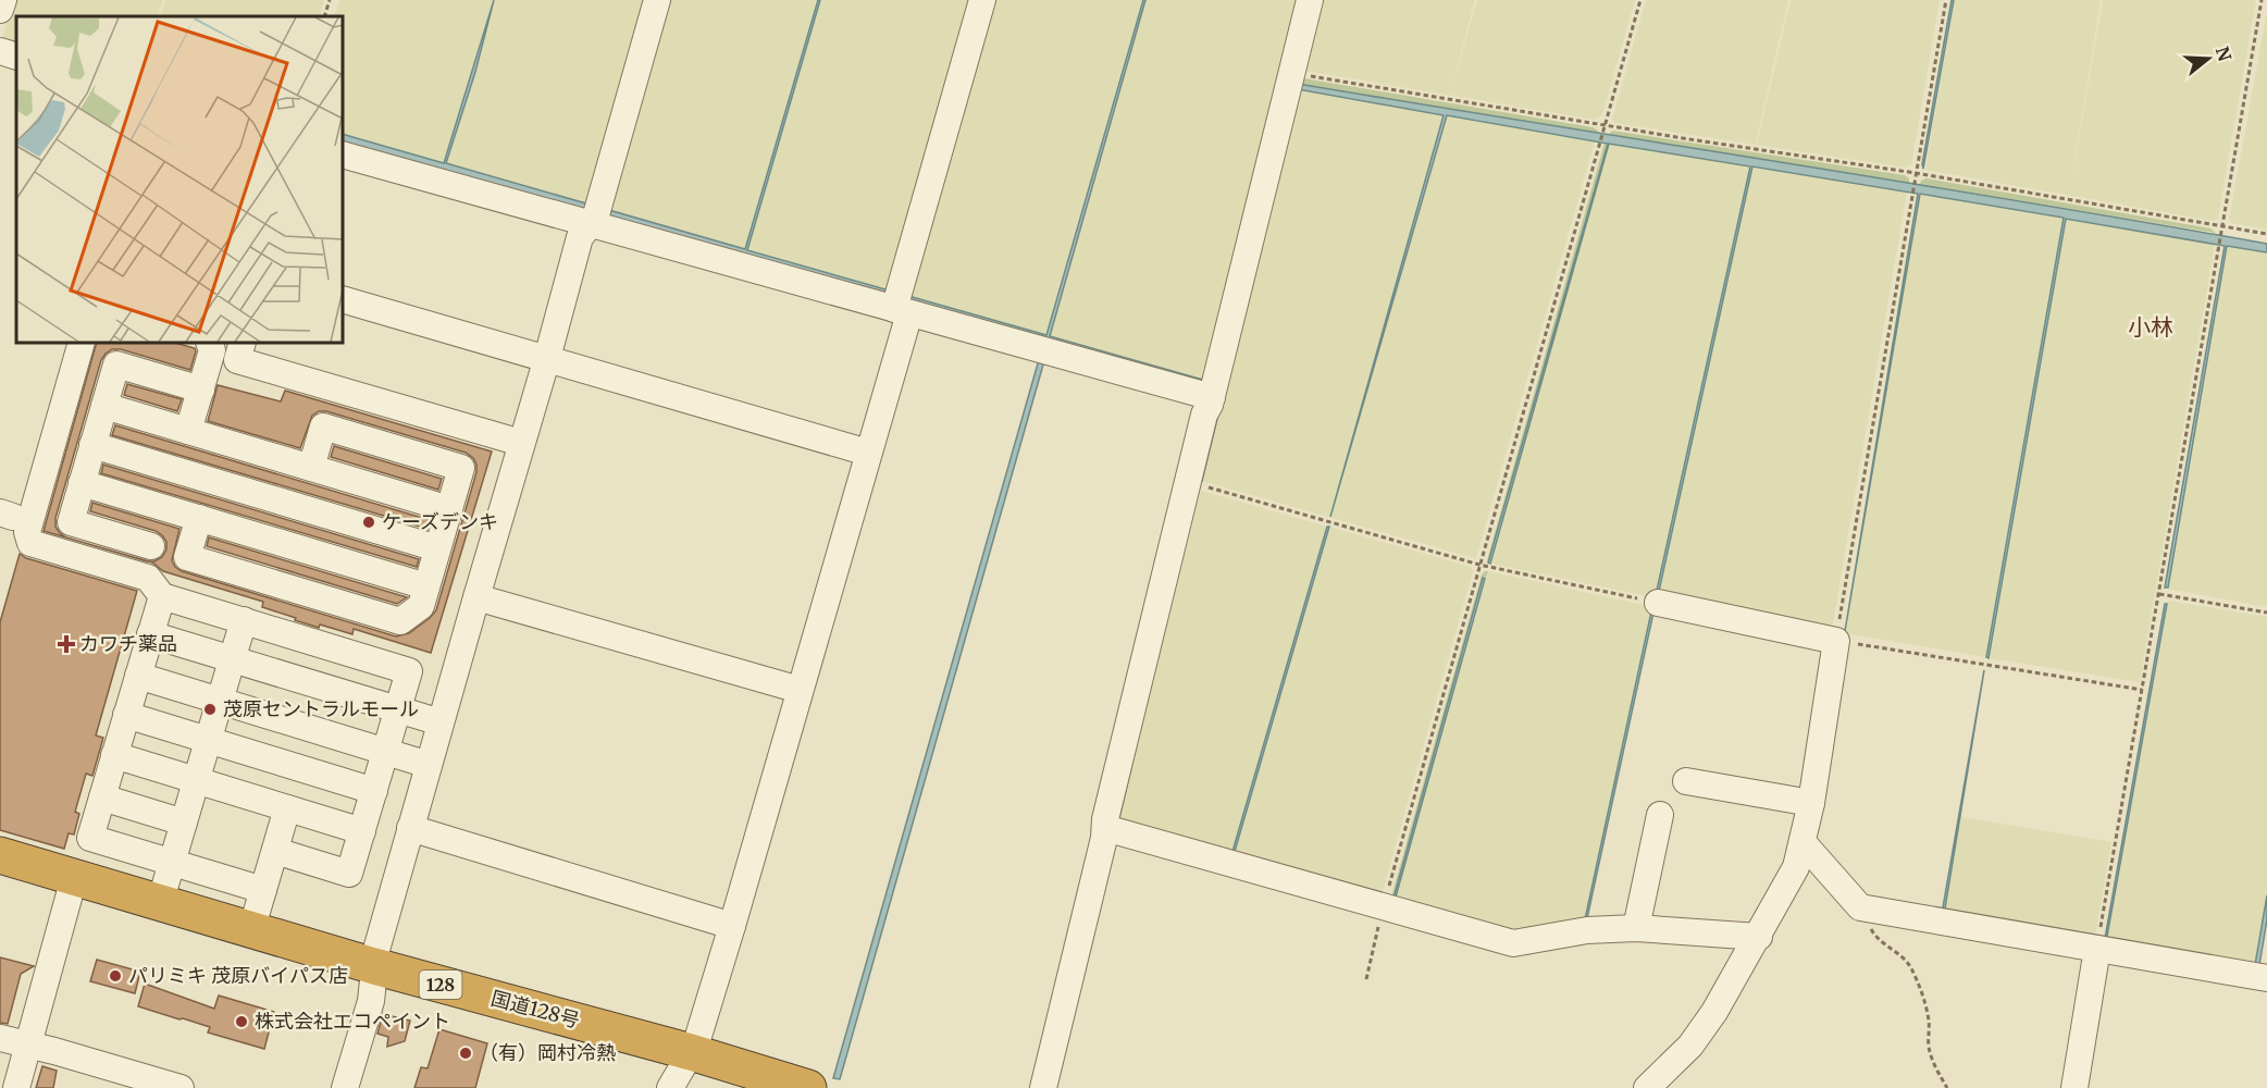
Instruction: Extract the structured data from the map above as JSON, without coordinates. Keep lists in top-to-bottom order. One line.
{"streets":{"highway":["128","国道128号"]},"districts":["小林"],"places":{"other":["ケーズデンキ","茂原セントラルモール","パリミキ 茂原バイパス店","株式会社エコペイント","（有）岡村冷熱"],"health":["カワチ薬品"]},"north":"right"}
